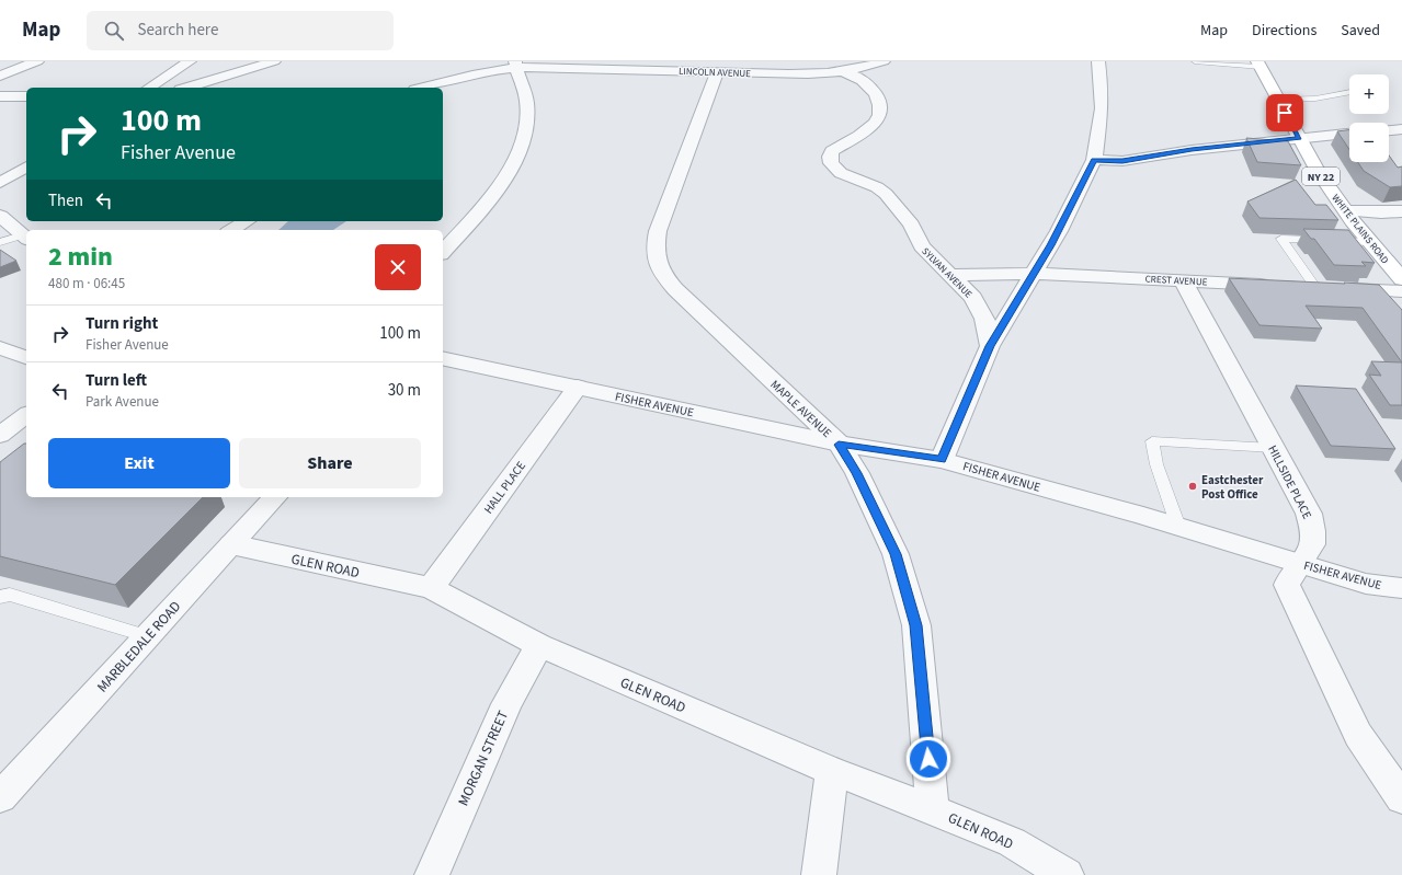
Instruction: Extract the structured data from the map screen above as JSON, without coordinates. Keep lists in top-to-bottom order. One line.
{"streets":{"main road":["NY 22","WHITE PLAINS ROAD"],"street":["LINCOLN AVENUE","SYLVAN AVENUE","CREST AVENUE","FISHER AVENUE","MAPLE AVENUE","HILLSIDE PLACE","HALL PLACE","GLEN ROAD","MARBLEDALE ROAD","MORGAN STREET"]},"crossings":[["LINCOLN AVENUE","SYLVAN AVENUE"],["LINCOLN AVENUE","MAPLE AVENUE"],["SYLVAN AVENUE","CREST AVENUE"],["CREST AVENUE","HILLSIDE PLACE"],["FISHER AVENUE","MAPLE AVENUE"],["FISHER AVENUE","HILLSIDE PLACE"],["FISHER AVENUE","HALL PLACE"],["MAPLE AVENUE","GLEN ROAD"],["HALL PLACE","GLEN ROAD"],["GLEN ROAD","MARBLEDALE ROAD"],["GLEN ROAD","MORGAN STREET"]],"places":["Eastchester Post Office"],"page":{"header":"Map","search":"Search here","nav":["Map","Directions","Saved"],"map_buttons":["+","−"],"turn":["100 m","Fisher Avenue"],"then":"Then","heading":["2 min","480 m · 06:45"],"list":[{"name":"Turn right","note":"Fisher Avenue","value":"100 m"},{"name":"Turn left","note":"Park Avenue","value":"30 m"}],"buttons":["Exit","Share"]}}
